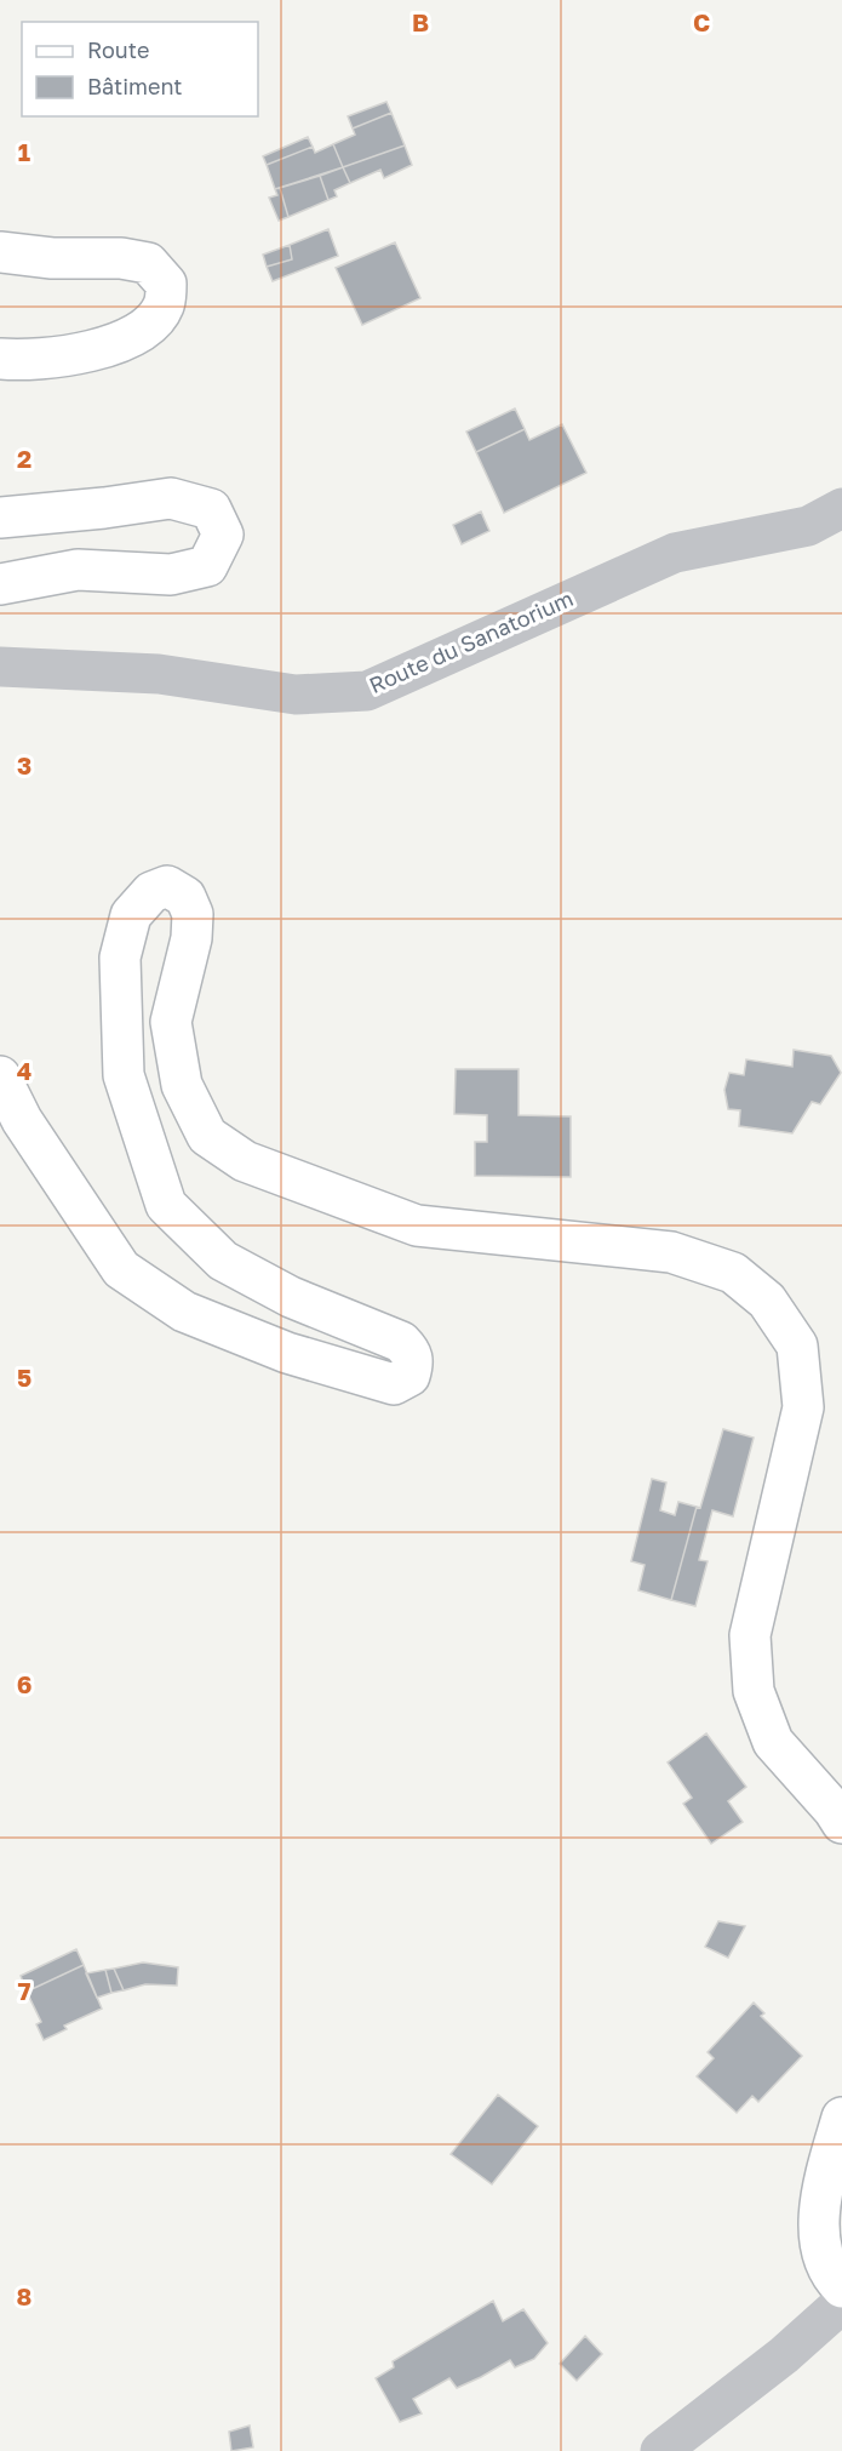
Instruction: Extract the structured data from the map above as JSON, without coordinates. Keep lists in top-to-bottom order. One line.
{"streets":{"street":["Route du Sanatorium"]},"legend":["Route","Bâtiment"],"grid":{"columns":["B","C"],"rows":["1","2","3","4","5","6","7","8"]}}
